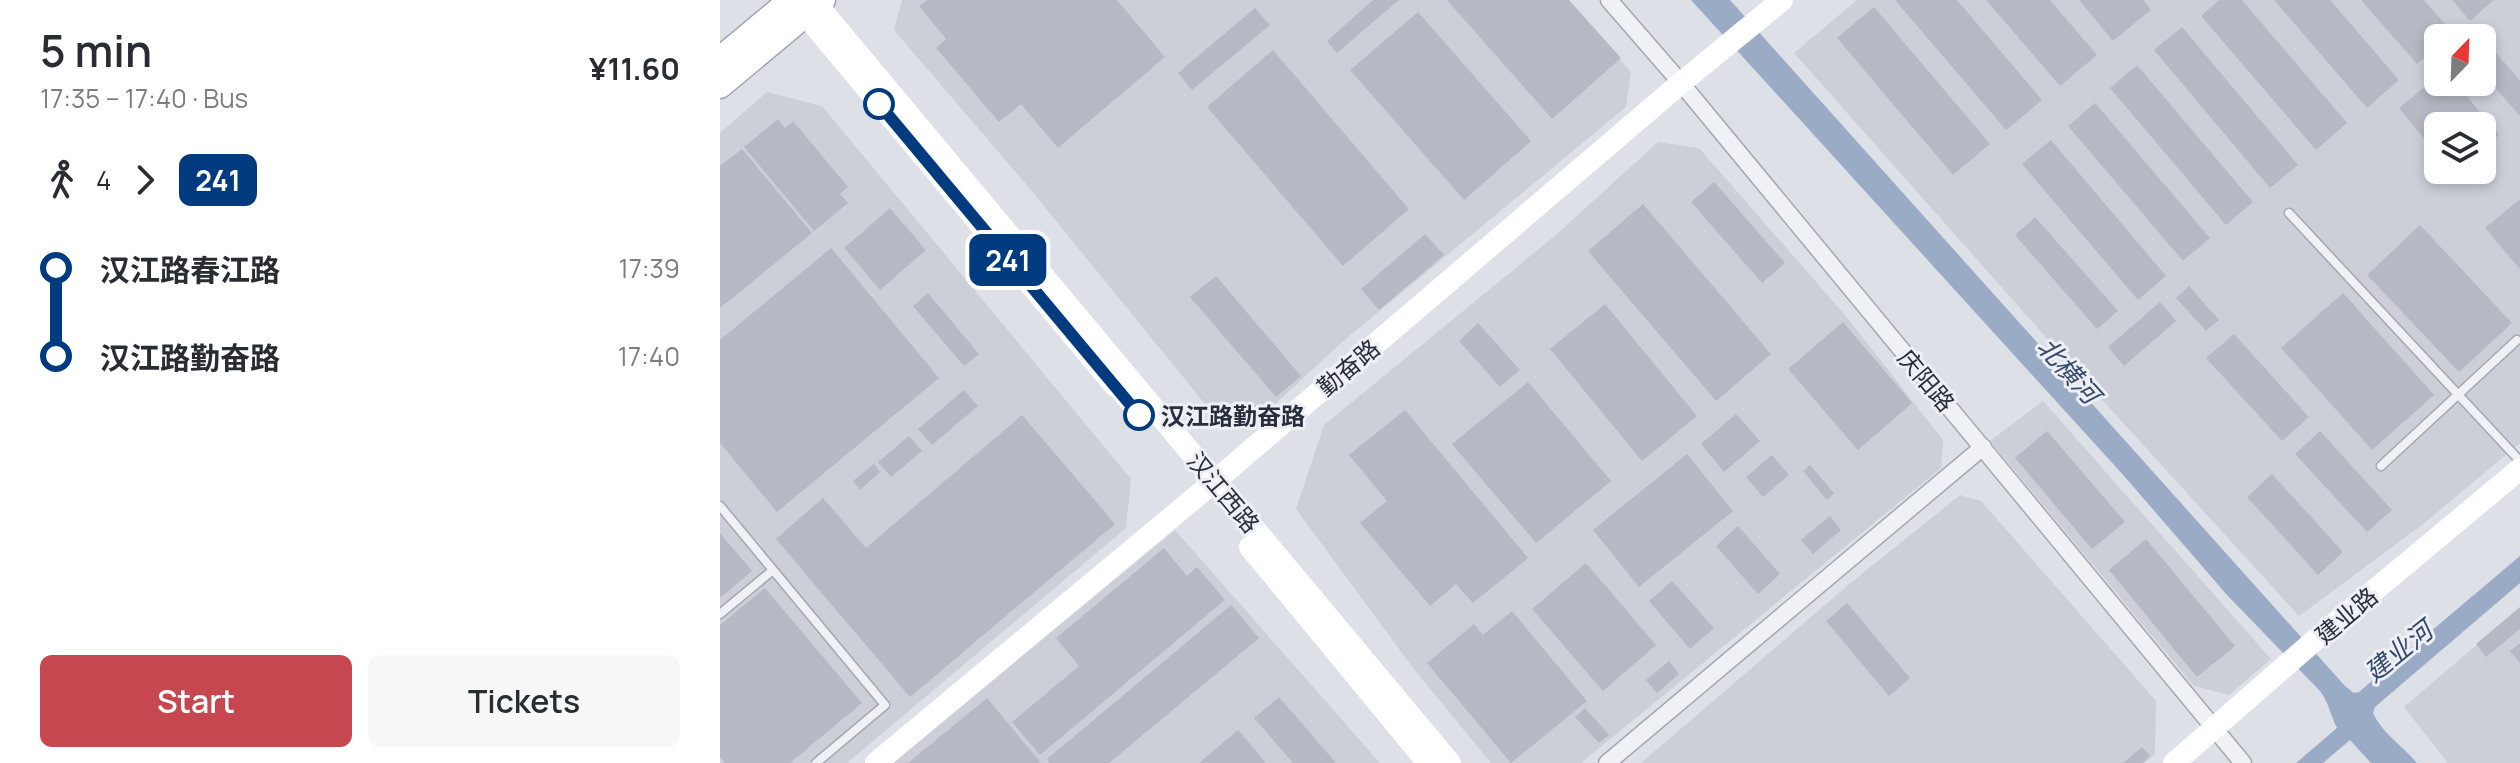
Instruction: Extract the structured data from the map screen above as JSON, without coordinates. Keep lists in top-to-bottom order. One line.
{"streets":{"street":["勤奋路","庆阳路","汉江西路","建业路"]},"crossings":[["勤奋路","庆阳路"],["勤奋路","汉江西路"],["庆阳路","建业路"]],"water":["北横河","建业河"],"places":["汉江路勤奋路"],"lines":["bus line 241"],"north":"top right","page":{"heading":["5 min","17:35 – 17:40 · Bus","¥11.60"],"on_map":"241","legs":["4","241"],"list":[{"name":"汉江路春江路","value":"17:39"},{"name":"汉江路勤奋路","value":"17:40"}],"buttons":["Start","Tickets"]}}
